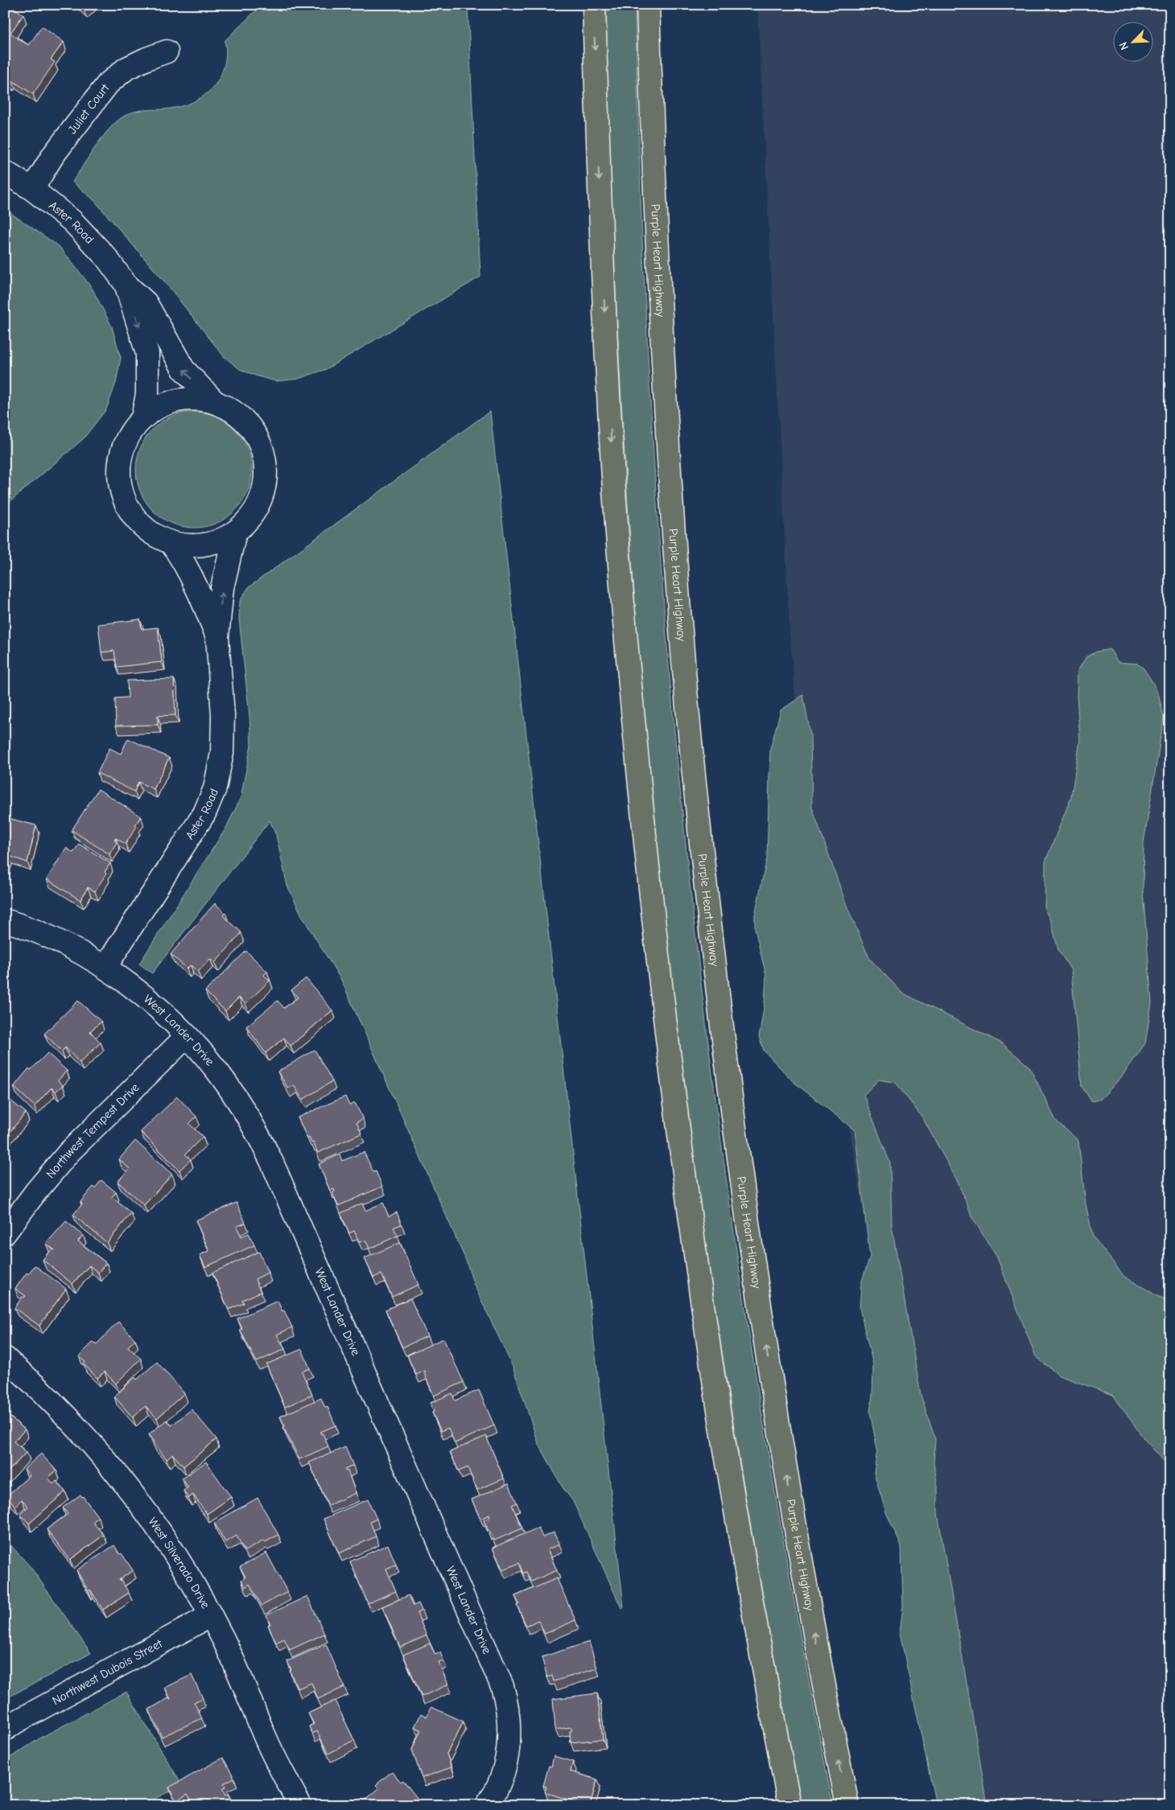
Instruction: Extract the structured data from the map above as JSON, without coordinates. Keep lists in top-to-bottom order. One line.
{"streets":{"main road":["Purple Heart Highway"],"street":["Juliet Court","Aster Road","West Lander Drive","Northwest Tempest Drive","West Silverado Drive","Northwest Dubois Street"]},"crossings":[["Juliet Court","Aster Road"],["Aster Road","West Lander Drive"],["West Lander Drive","Northwest Tempest Drive"],["West Silverado Drive","Northwest Dubois Street"]],"north":"bottom left"}
